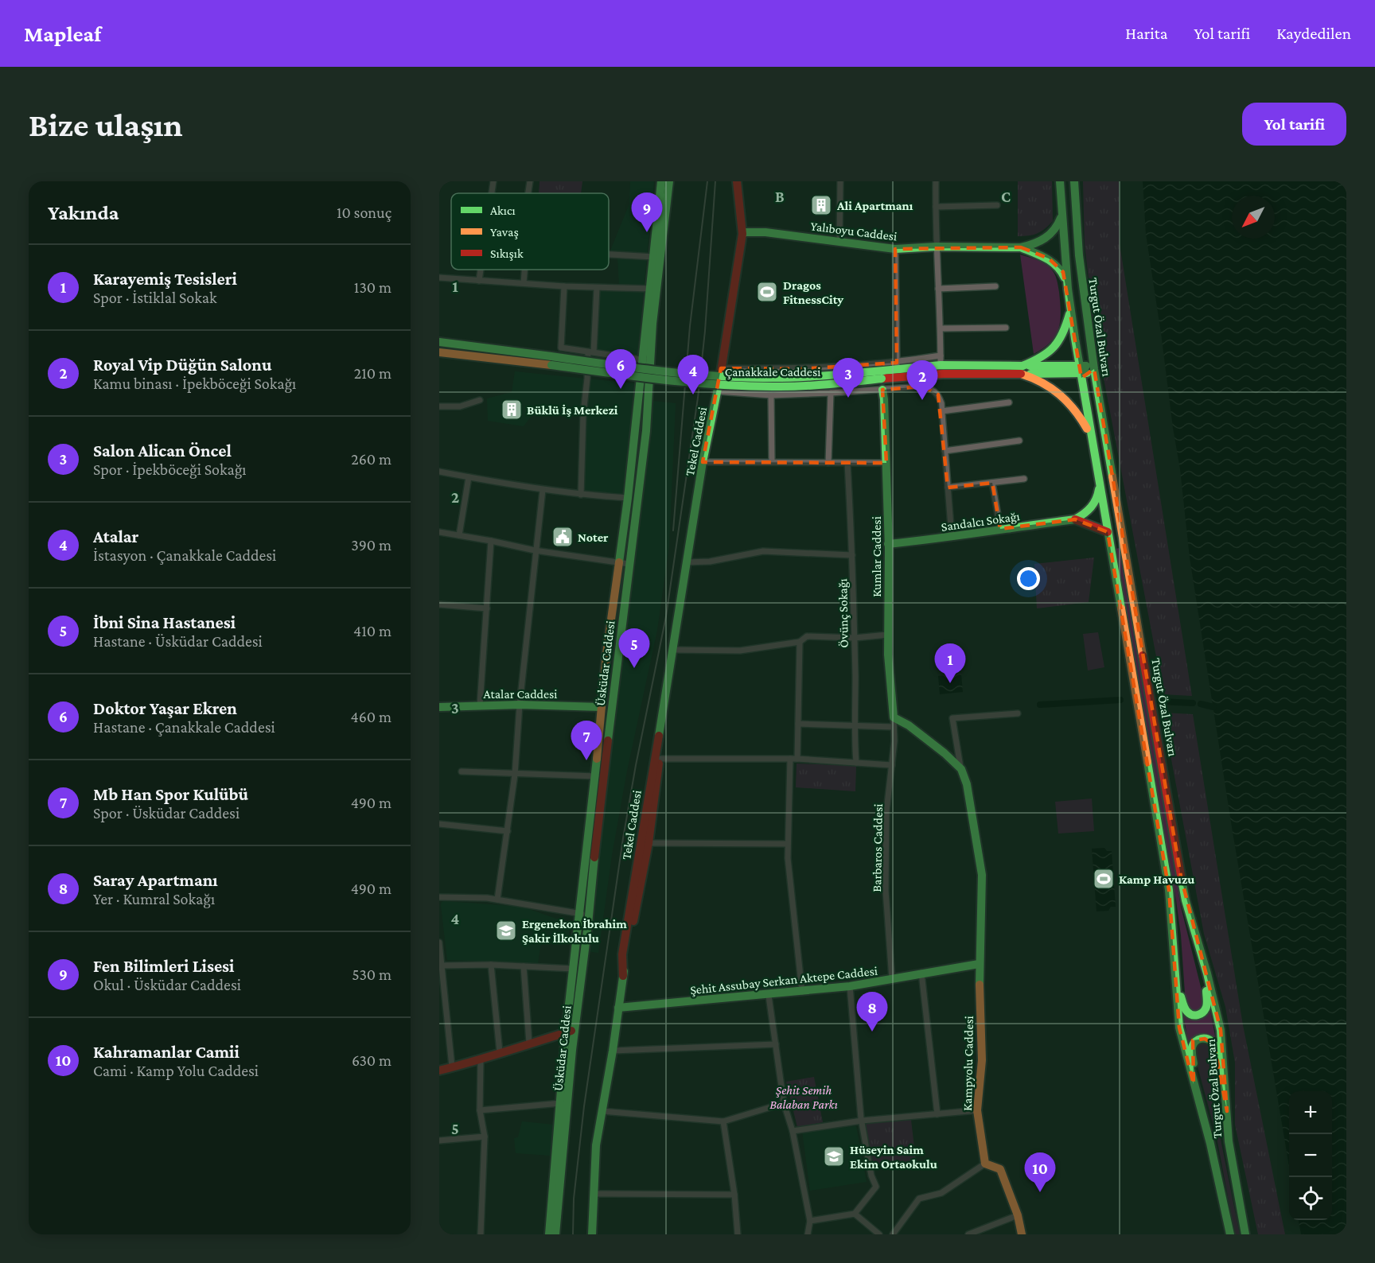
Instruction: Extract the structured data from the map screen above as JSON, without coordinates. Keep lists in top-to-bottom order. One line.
{"streets":{"main road":["Yalıboyu Caddesi","Turgut Özal Bulvarı","Çanakkale Caddesi","Tekel Caddesi","Sandalcı Sokağı","Kumlar Caddesi","Üsküdar Caddesi","Atalar Caddesi","Şehit Assubay Serkan Aktepe Caddesi","Kampyolu Caddesi"],"street":["Övünç Sokağı","Barbaros Caddesi"]},"crossings":[["Yalıboyu Caddesi","Turgut Özal Bulvarı"],["Yalıboyu Caddesi","Çanakkale Caddesi"],["Yalıboyu Caddesi","Tekel Caddesi"],["Turgut Özal Bulvarı","Çanakkale Caddesi"],["Tekel Caddesi","Şehit Assubay Serkan Aktepe Caddesi"],["Sandalcı Sokağı","Kumlar Caddesi"],["Kumlar Caddesi","Barbaros Caddesi"],["Üsküdar Caddesi","Atalar Caddesi"],["Barbaros Caddesi","Şehit Assubay Serkan Aktepe Caddesi"],["Şehit Assubay Serkan Aktepe Caddesi","Kampyolu Caddesi"]],"parks":["Şehit Semih Balaban Parkı"],"places":{"building":["Ali Apartmanı","Büklü İş Merkezi"],"sports":["Dragos FitnessCity","Kamp Havuzu"],"public building":["Noter"],"school or university":["Ergenekon İbrahim Şakir İlkokulu","Hüseyin Saim Ekim Ortaokulu"]},"legend":["Akıcı","Yavaş","Sıkışık"],"north":"bottom left","page":{"header":"Mapleaf","nav":["Harita","Yol tarifi","Kaydedilen"],"buttons":"Yol tarifi","title":"Bize ulaşın","heading":["Yakında","10 sonuç"],"pins":["9","6","4","3","2","5","1","7","8","10"],"list":[{"mark":"1","name":"Karayemiş Tesisleri","note":"Spor · İstiklal Sokak","value":"130 m"},{"mark":"2","name":"Royal Vip Düğün Salonu","note":"Kamu binası · İpekböceği Sokağı","value":"210 m"},{"mark":"3","name":"Salon Alican Öncel","note":"Spor · İpekböceği Sokağı","value":"260 m"},{"mark":"4","name":"Atalar","note":"İstasyon · Çanakkale Caddesi","value":"390 m"},{"mark":"5","name":"İbni Sina Hastanesi","note":"Hastane · Üsküdar Caddesi","value":"410 m"},{"mark":"6","name":"Doktor Yaşar Ekren","note":"Hastane · Çanakkale Caddesi","value":"460 m"},{"mark":"7","name":"Mb Han Spor Kulübü","note":"Spor · Üsküdar Caddesi","value":"490 m"},{"mark":"8","name":"Saray Apartmanı","note":"Yer · Kumral Sokağı","value":"490 m"},{"mark":"9","name":"Fen Bilimleri Lisesi","note":"Okul · Üsküdar Caddesi","value":"530 m"},{"mark":"10","name":"Kahramanlar Camii","note":"Cami · Kamp Yolu Caddesi","value":"630 m"}],"map_buttons":["+","−"]},"grid":{"columns":["B","C"],"rows":["1","2","3","4","5"]}}
